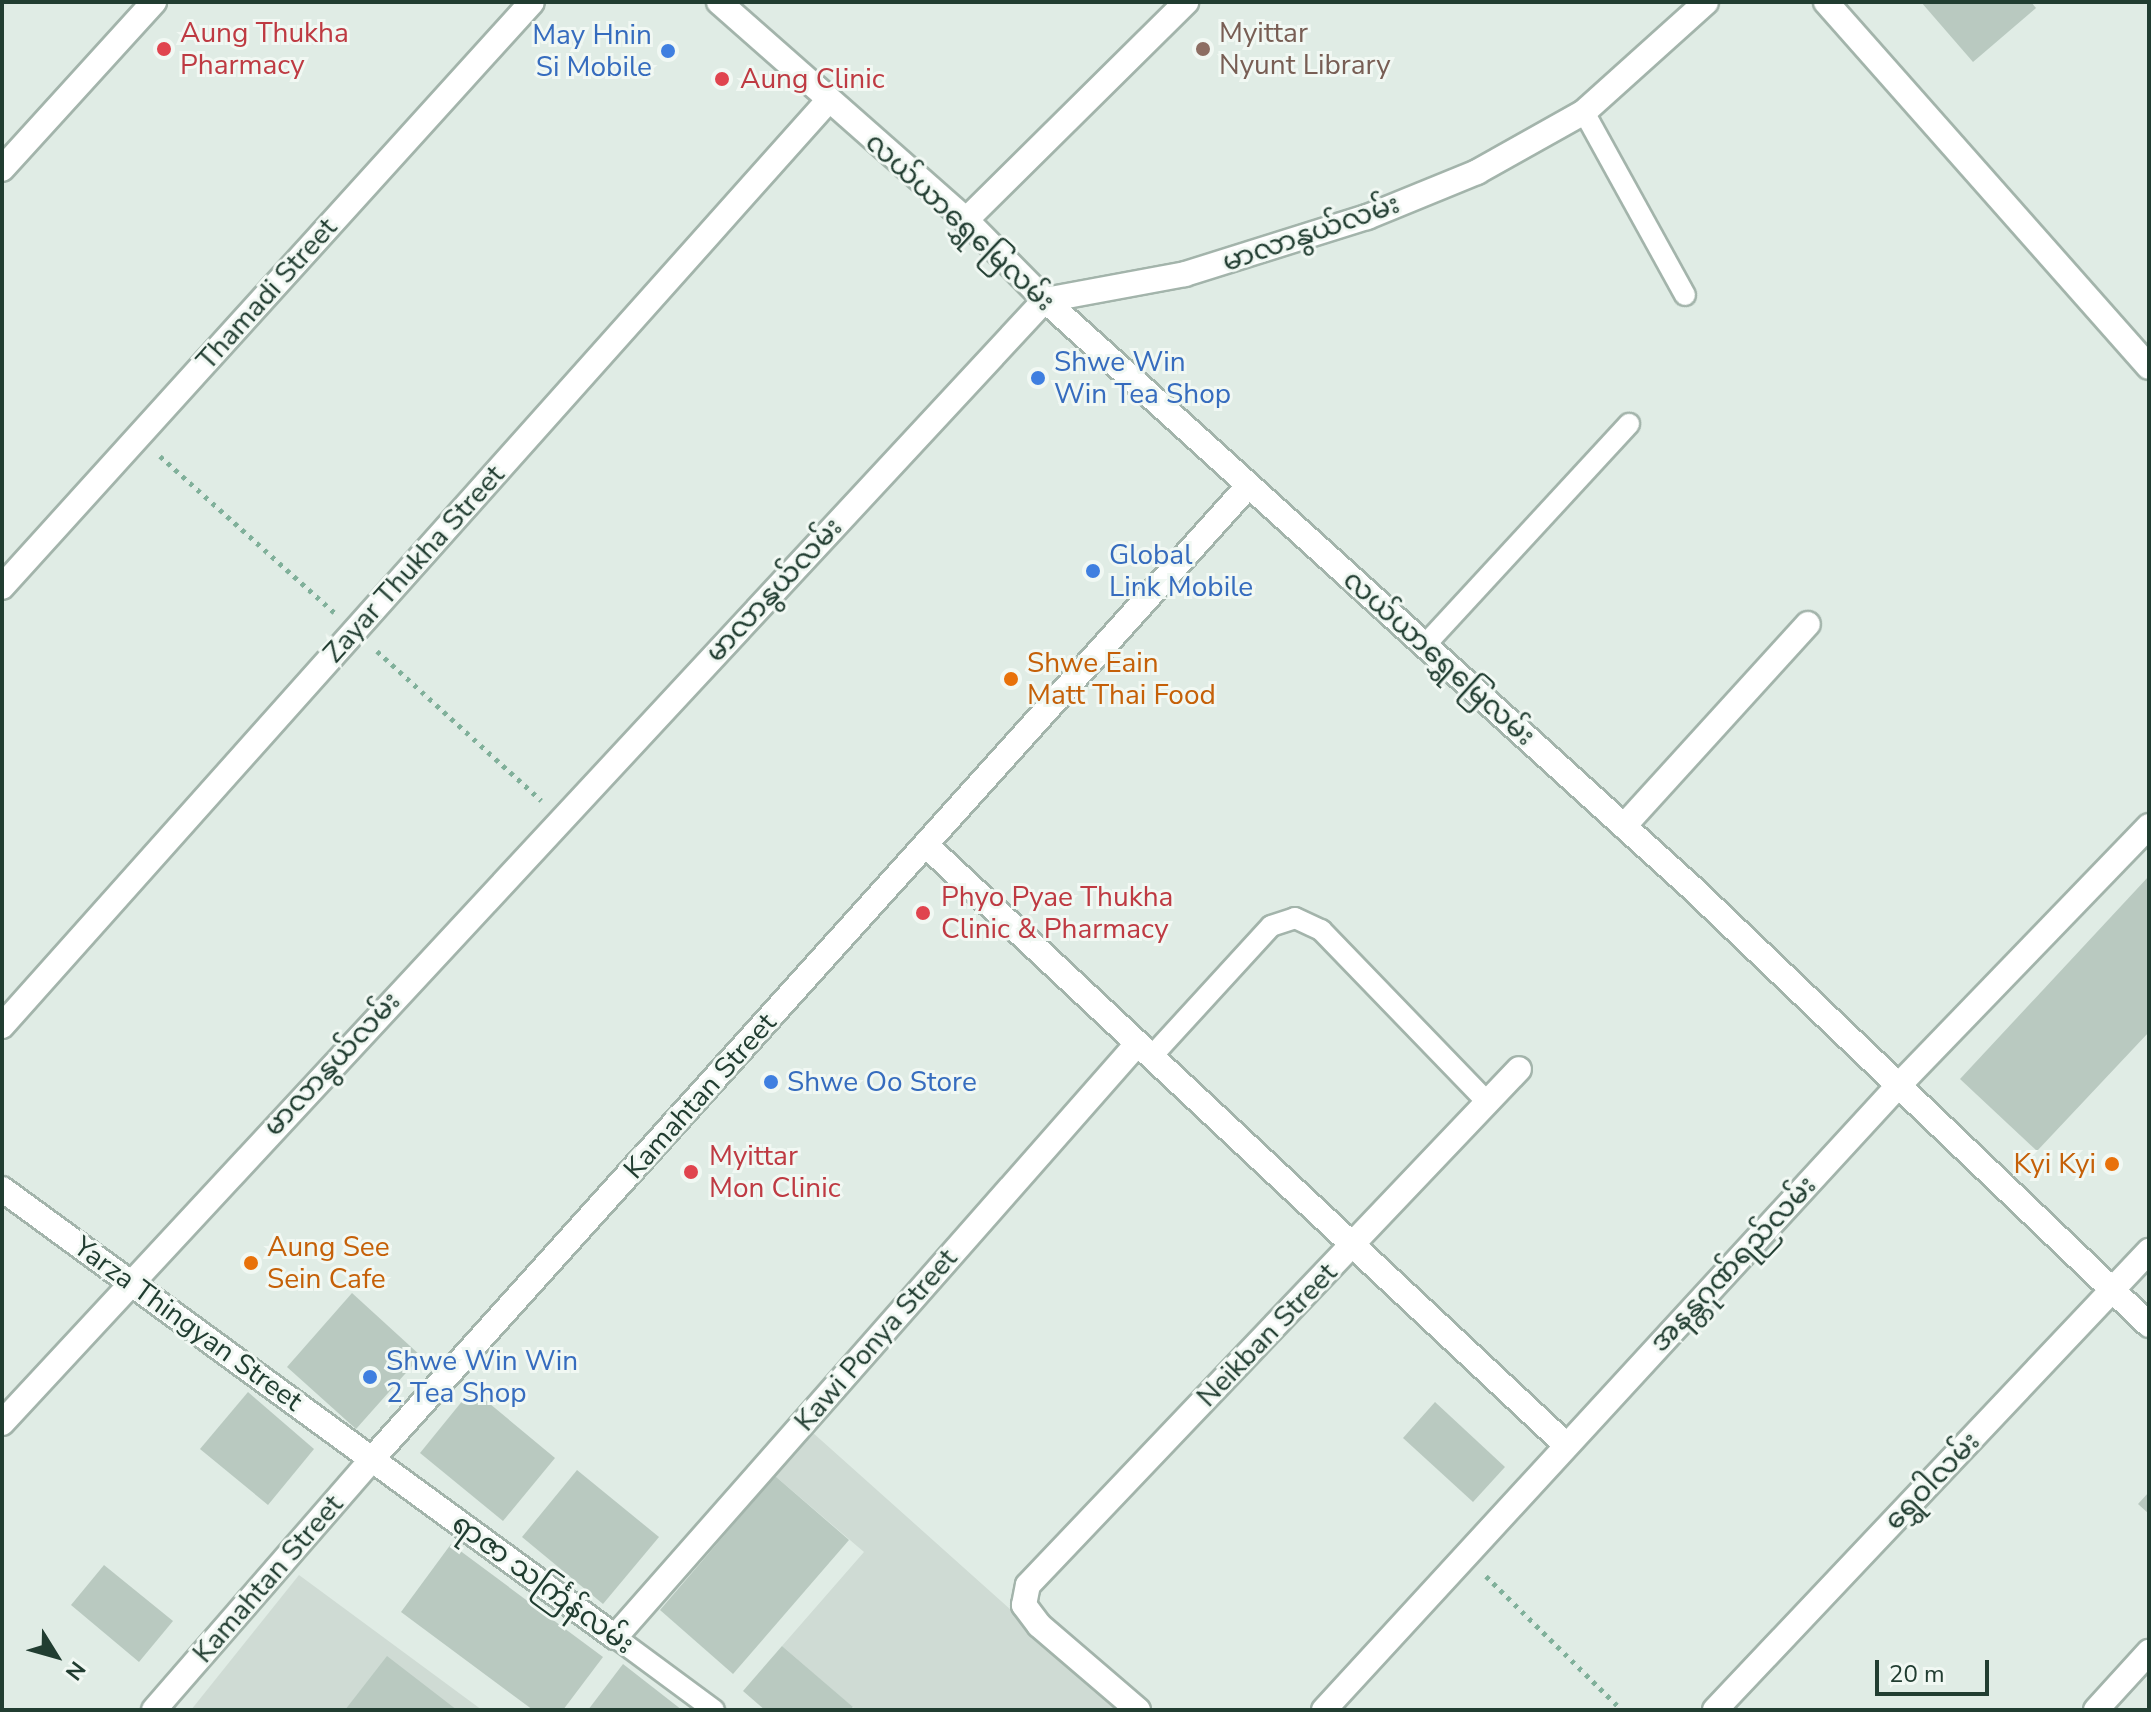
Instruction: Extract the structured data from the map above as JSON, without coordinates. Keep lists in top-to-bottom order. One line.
{"streets":{"street":["လယ်ယာရွှေမြေလမ်း","မာလာနွယ်လမ်း","Thamadi Street","Zayar Thukha Street","Kamahtan Street","အနန္တဂုဏ်ရည်လမ်း","Yarza Thingyan Street","Neikban Street","Kawi Ponya Street","ရွှေဝါလမ်း","ရာဇာ သင်္ကြန်လမ်း"]},"crossings":[["လယ်ယာရွှေမြေလမ်း","မာလာနွယ်လမ်း"],["လယ်ယာရွှေမြေလမ်း","Zayar Thukha Street"],["လယ်ယာရွှေမြေလမ်း","Kamahtan Street"],["လယ်ယာရွှေမြေလမ်း","အနန္တဂုဏ်ရည်လမ်း"],["လယ်ယာရွှေမြေလမ်း","ရွှေဝါလမ်း"],["မာလာနွယ်လမ်း","Yarza Thingyan Street"],["Kamahtan Street","Yarza Thingyan Street"],["Kamahtan Street","ရာဇာ သင်္ကြန်လမ်း"],["Yarza Thingyan Street","ရာဇာ သင်္ကြန်လမ်း"],["Kawi Ponya Street","ရာဇာ သင်္ကြန်လမ်း"]],"places":["Aung Thukha Pharmacy","Myittar Nyunt Library","May Hnin Si Mobile","Aung Clinic","Shwe Win Win Tea Shop","Global Link Mobile","Shwe Eain Matt Thai Food","Phyo Pyae Thukha Clinic & Pharmacy","Shwe Oo Store","Kyi Kyi","Myittar Mon Clinic","Aung See Sein Cafe","Shwe Win Win 2 Tea Shop"],"scale_bar":"20 m","north":"bottom right"}
